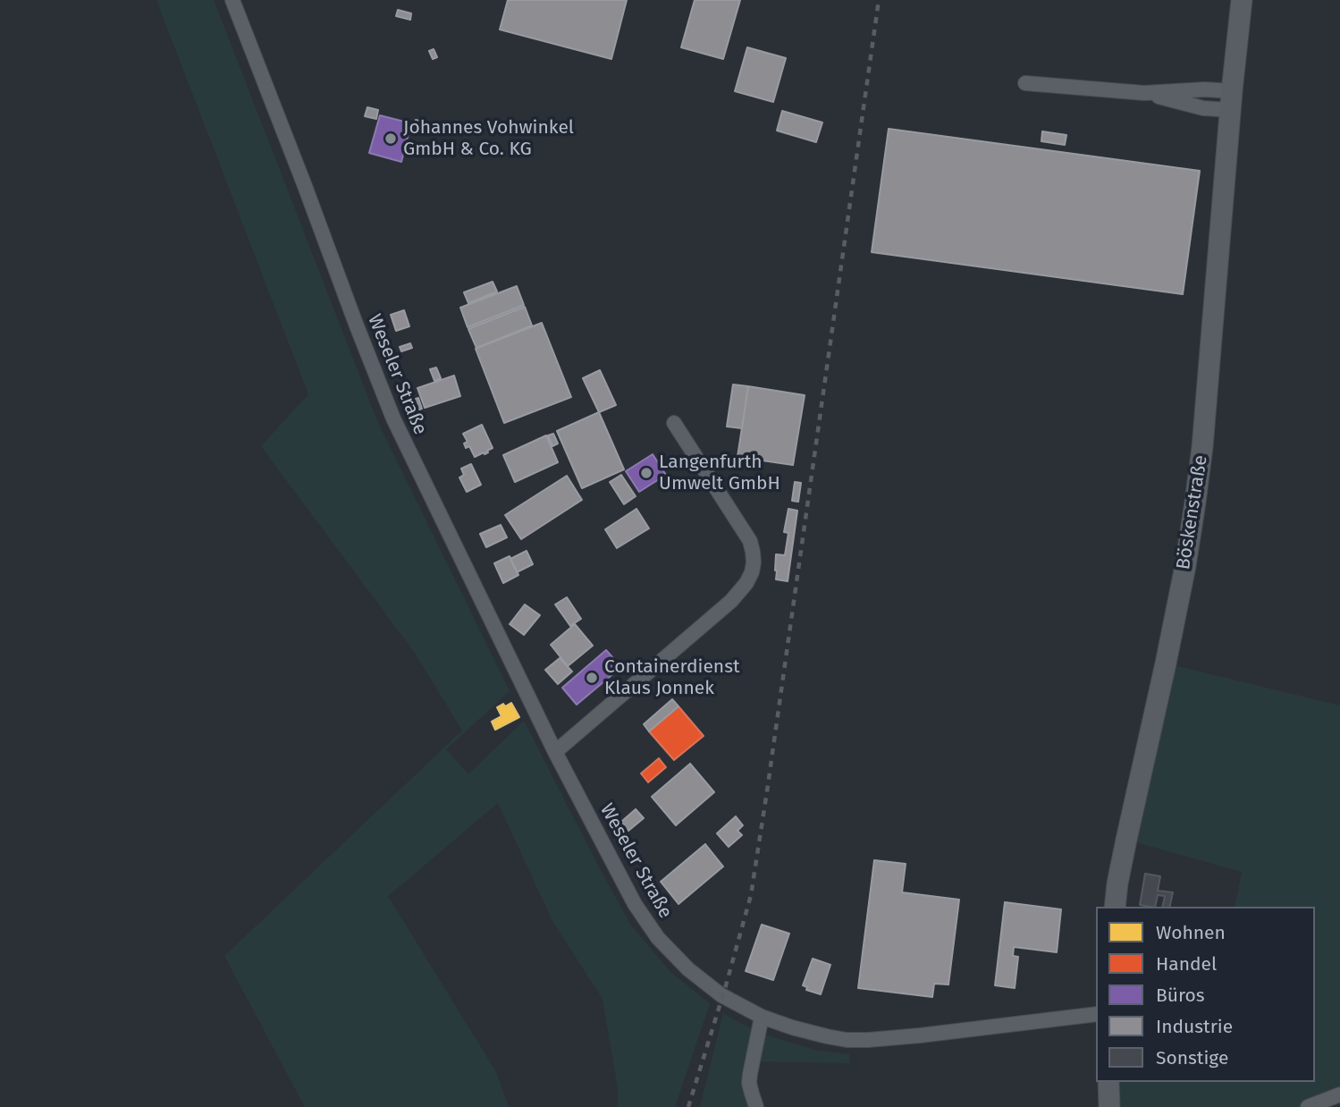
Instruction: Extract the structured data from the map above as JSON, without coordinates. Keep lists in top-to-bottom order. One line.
{"streets":{"main road":["Böskenstraße"],"street":["Weseler Straße"]},"places":["Johannes Vohwinkel GmbH & Co. KG","Langenfurth Umwelt GmbH","Containerdienst Klaus Jonnek"],"legend":["Wohnen","Handel","Büros","Industrie","Sonstige"]}
